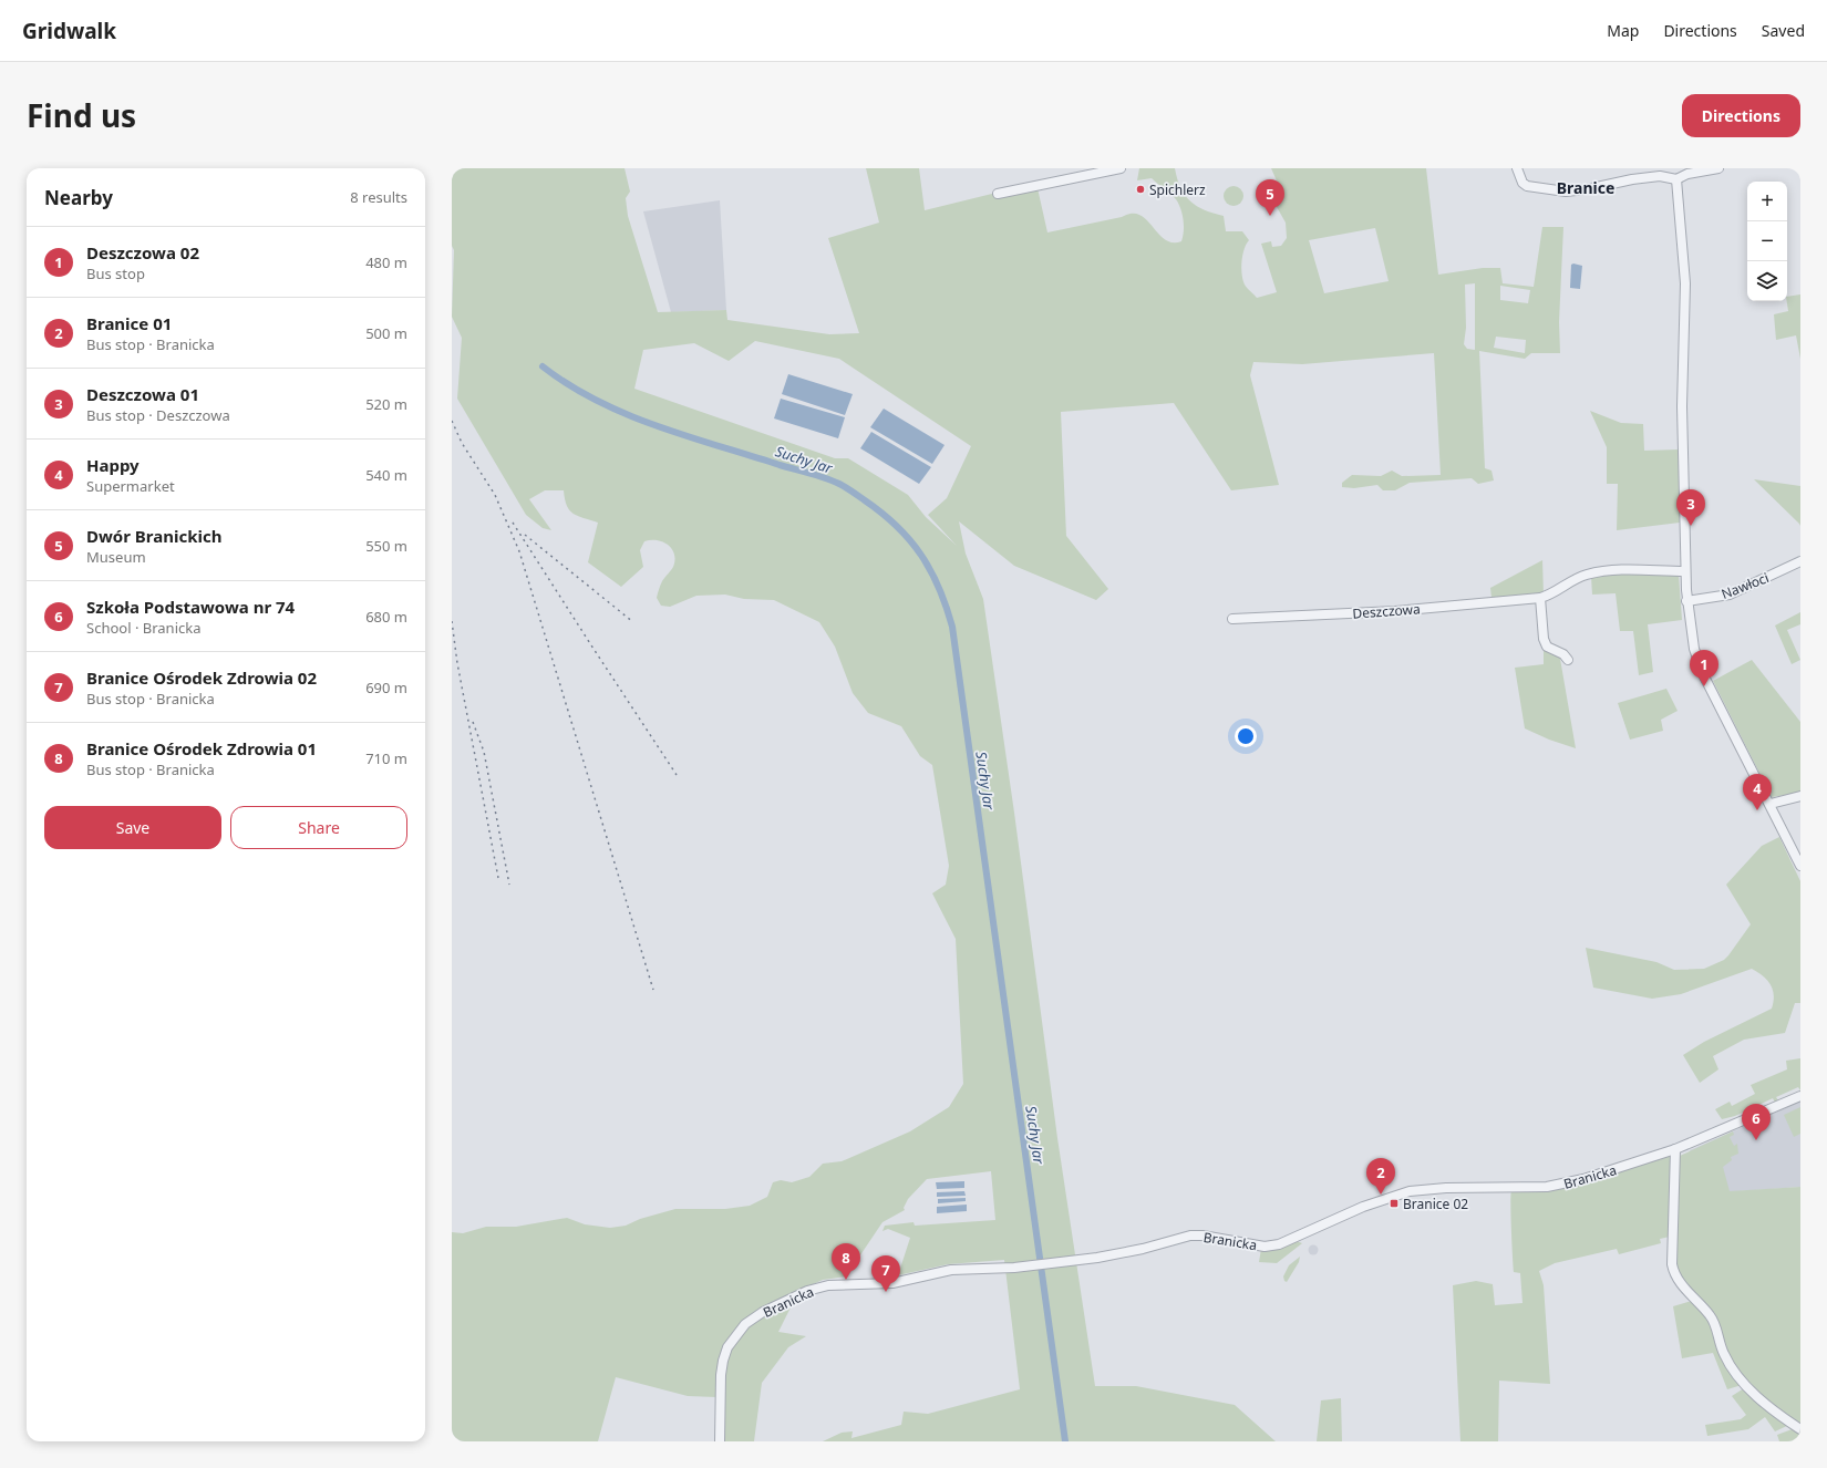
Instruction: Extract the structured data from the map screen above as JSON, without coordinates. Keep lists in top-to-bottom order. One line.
{"streets":{"street":["Nawłoci","Deszczowa","Branicka"]},"districts":["Branice"],"water":["Suchy Jar"],"places":{"other":["Spichlerz"],"transit":["Branice 02"]},"page":{"header":"Gridwalk","nav":["Map","Directions","Saved"],"title":"Find us","buttons":["Directions",["Save","Share"]],"heading":["Nearby","8 results"],"pins":["5","3","1","4","6","2","8","7"],"map_buttons":["+","−"],"list":[{"mark":"1","name":"Deszczowa 02","note":"Bus stop","value":"480 m"},{"mark":"2","name":"Branice 01","note":"Bus stop · Branicka","value":"500 m"},{"mark":"3","name":"Deszczowa 01","note":"Bus stop · Deszczowa","value":"520 m"},{"mark":"4","name":"Happy","note":"Supermarket","value":"540 m"},{"mark":"5","name":"Dwór Branickich","note":"Museum","value":"550 m"},{"mark":"6","name":"Szkoła Podstawowa nr 74","note":"School · Branicka","value":"680 m"},{"mark":"7","name":"Branice Ośrodek Zdrowia 02","note":"Bus stop · Branicka","value":"690 m"},{"mark":"8","name":"Branice Ośrodek Zdrowia 01","note":"Bus stop · Branicka","value":"710 m"}]}}
